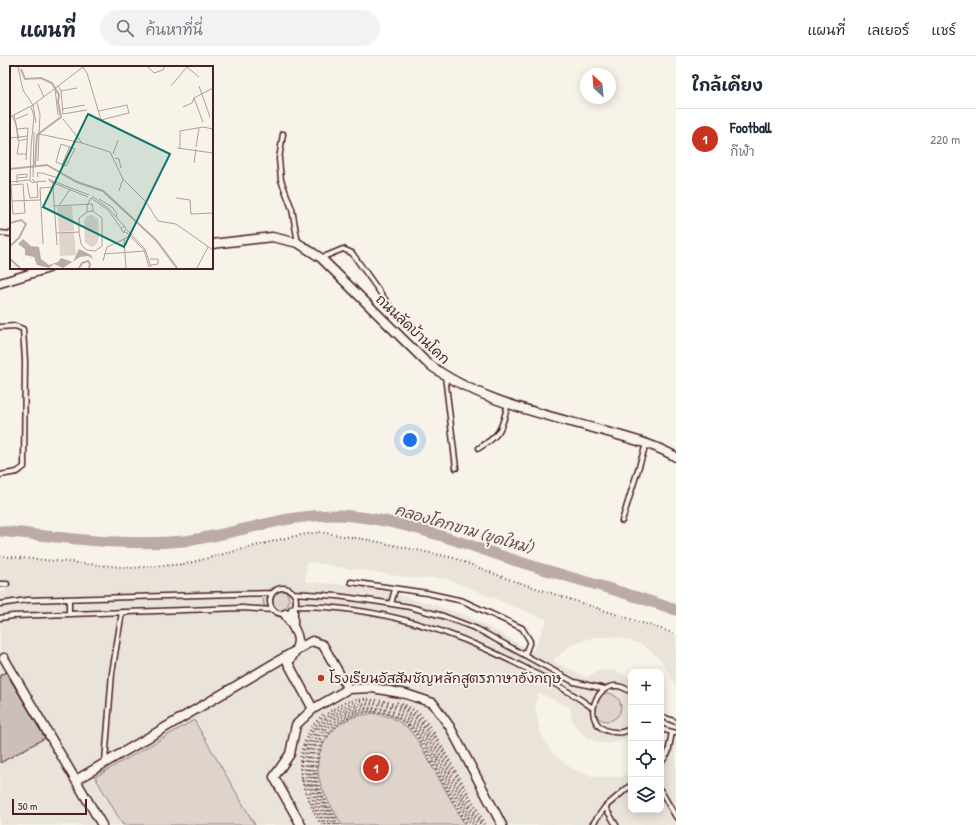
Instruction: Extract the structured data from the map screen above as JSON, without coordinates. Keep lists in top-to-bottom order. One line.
{"streets":{"street":["ถนนลัดบ้านโคก"]},"water":["คลองโคกขาม (ขุดใหม่)"],"places":["โรงเรียนอัสสัมชัญหลักสูตรภาษาอังกฤษ"],"scale_bar":"50 m","north":"top left","page":{"header":"แผนที่","search":"ค้นหาที่นี่","nav":["แผนที่","เลเยอร์","แชร์"],"heading":"ใกล้เคียง","list":[{"mark":"1","name":"Football","note":"กีฬา","value":"220 m"}],"map_buttons":["+","−"],"pins":"1","scale":"50 m"}}
